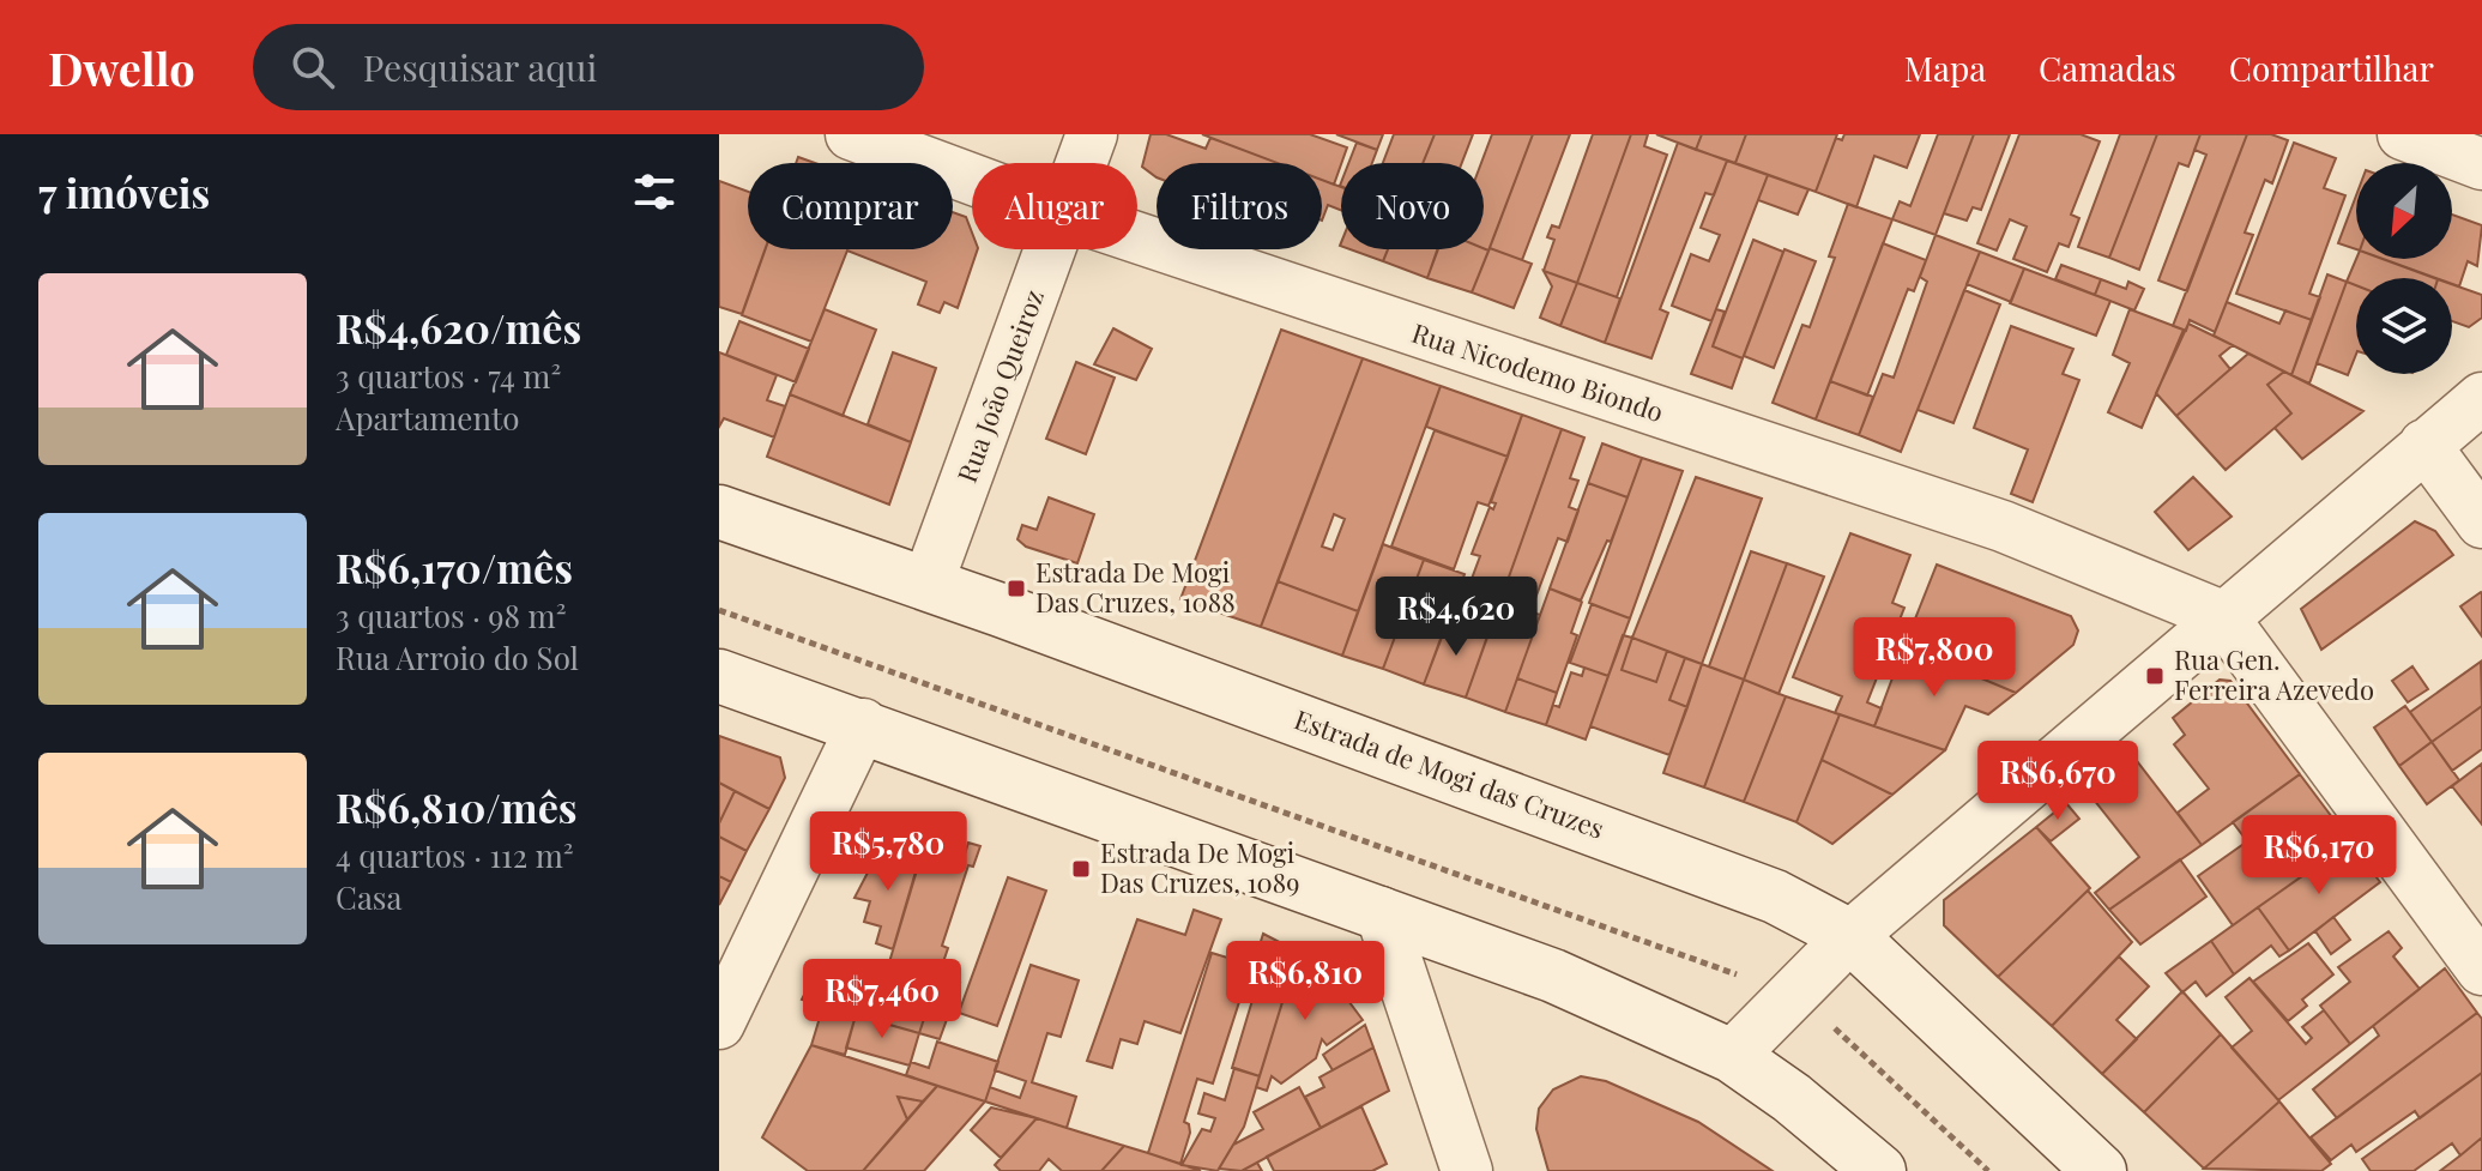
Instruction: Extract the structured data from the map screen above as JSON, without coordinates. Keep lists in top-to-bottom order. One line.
{"streets":{"main road":["Estrada de Mogi das Cruzes"],"street":["Rua Nicodemo Biondo","Rua João Queiroz"]},"crossings":[["Rua João Queiroz","Estrada de Mogi das Cruzes"]],"places":{"transit":["Estrada De Mogi Das Cruzes, 1088","Rua Gen. Ferreira Azevedo","Estrada De Mogi Das Cruzes, 1089"]},"north":"bottom left","page":{"header":"Dwello","search":"Pesquisar aqui","nav":["Mapa","Camadas","Compartilhar"],"heading":"7 imóveis","chip":["Comprar","Alugar","Filtros","Novo"],"list":[{"name":"R$4,620/mês","note":"3 quartos · 74 m² · Apartamento"},{"name":"R$6,170/mês","note":"3 quartos · 98 m² · Rua Arroio do Sol"},{"name":"R$6,810/mês","note":"4 quartos · 112 m² · Casa"}],"price":["R$4,620","R$7,800","R$6,670","R$5,780","R$6,170","R$6,810","R$7,460"]}}
